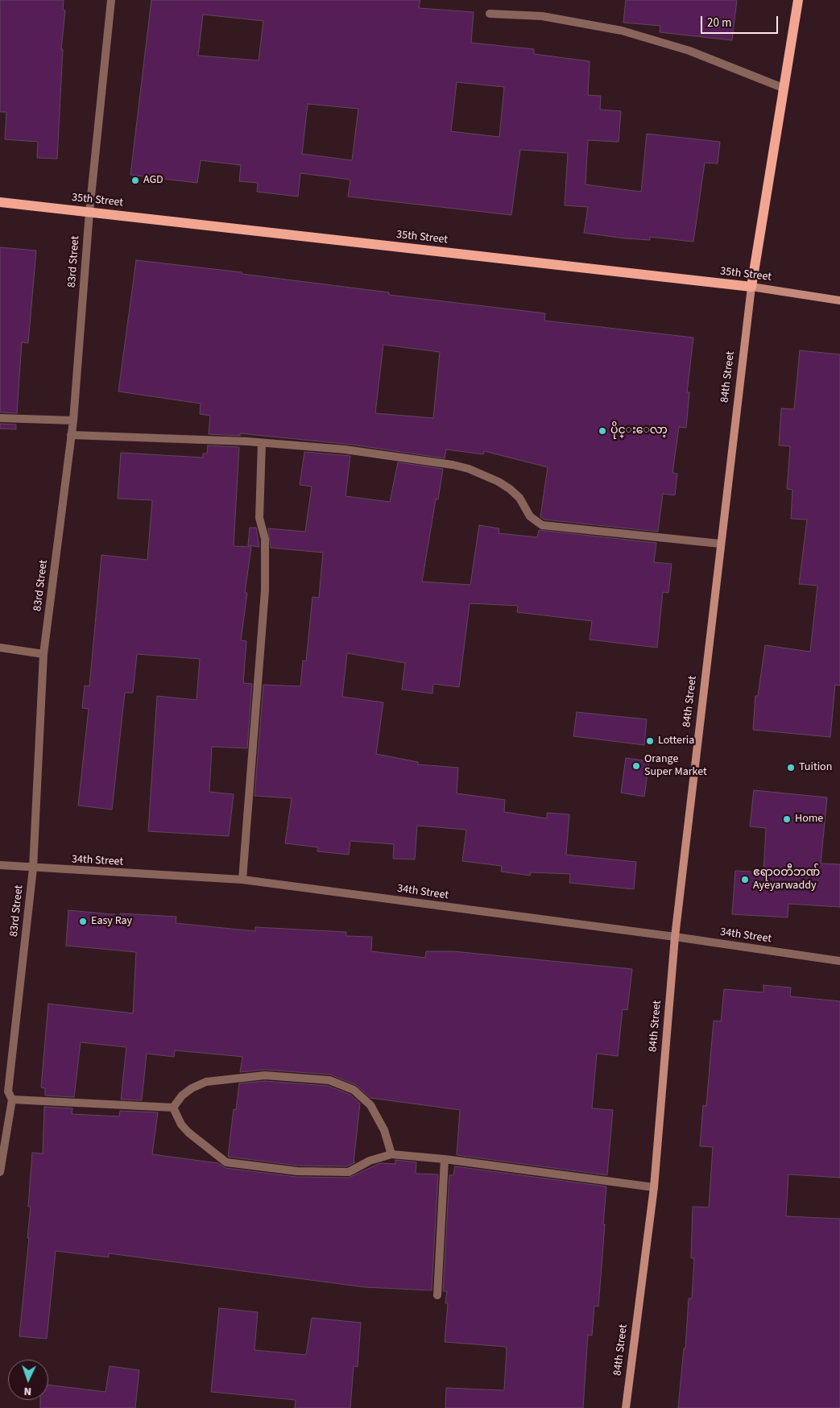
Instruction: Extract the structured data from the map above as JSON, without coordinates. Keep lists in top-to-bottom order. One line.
{"streets":{"main road":["35th Street","84th Street"],"street":["83rd Street","34th Street"]},"crossings":[["35th Street","83rd Street"],["35th Street","84th Street"],["83rd Street","34th Street"],["84th Street","34th Street"]],"places":["AGD","ပိုင္းေလာ့","Lotteria","Orange Super Market","Tuition","Home","ဧရာဝတီဘဏ် Ayeyarwaddy","Easy Ray"],"scale_bar":"20 m","north":"bottom"}
